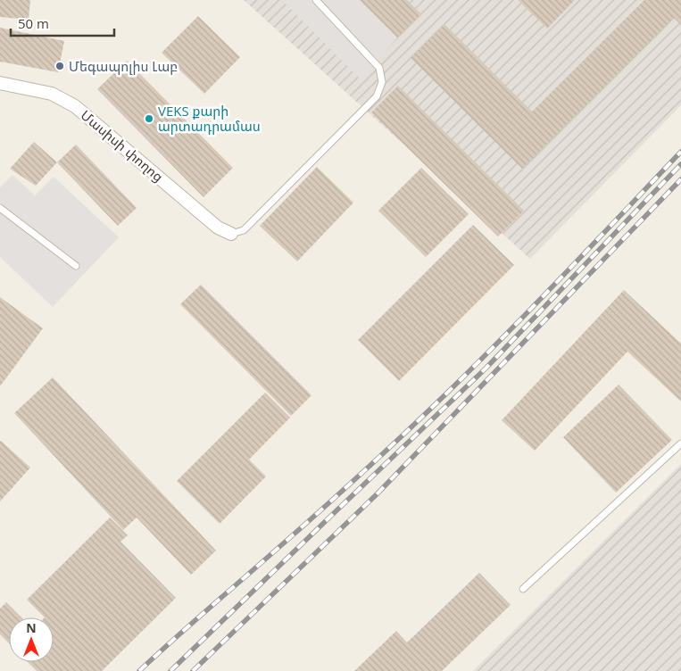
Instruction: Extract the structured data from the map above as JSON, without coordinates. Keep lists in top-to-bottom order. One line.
{"streets":{"street":["Մասիսի փողոց"]},"places":["Մեգապոլիս Լաբ","VEKS քարի արտադրամաս"],"scale_bar":"50 m","north":"top"}
